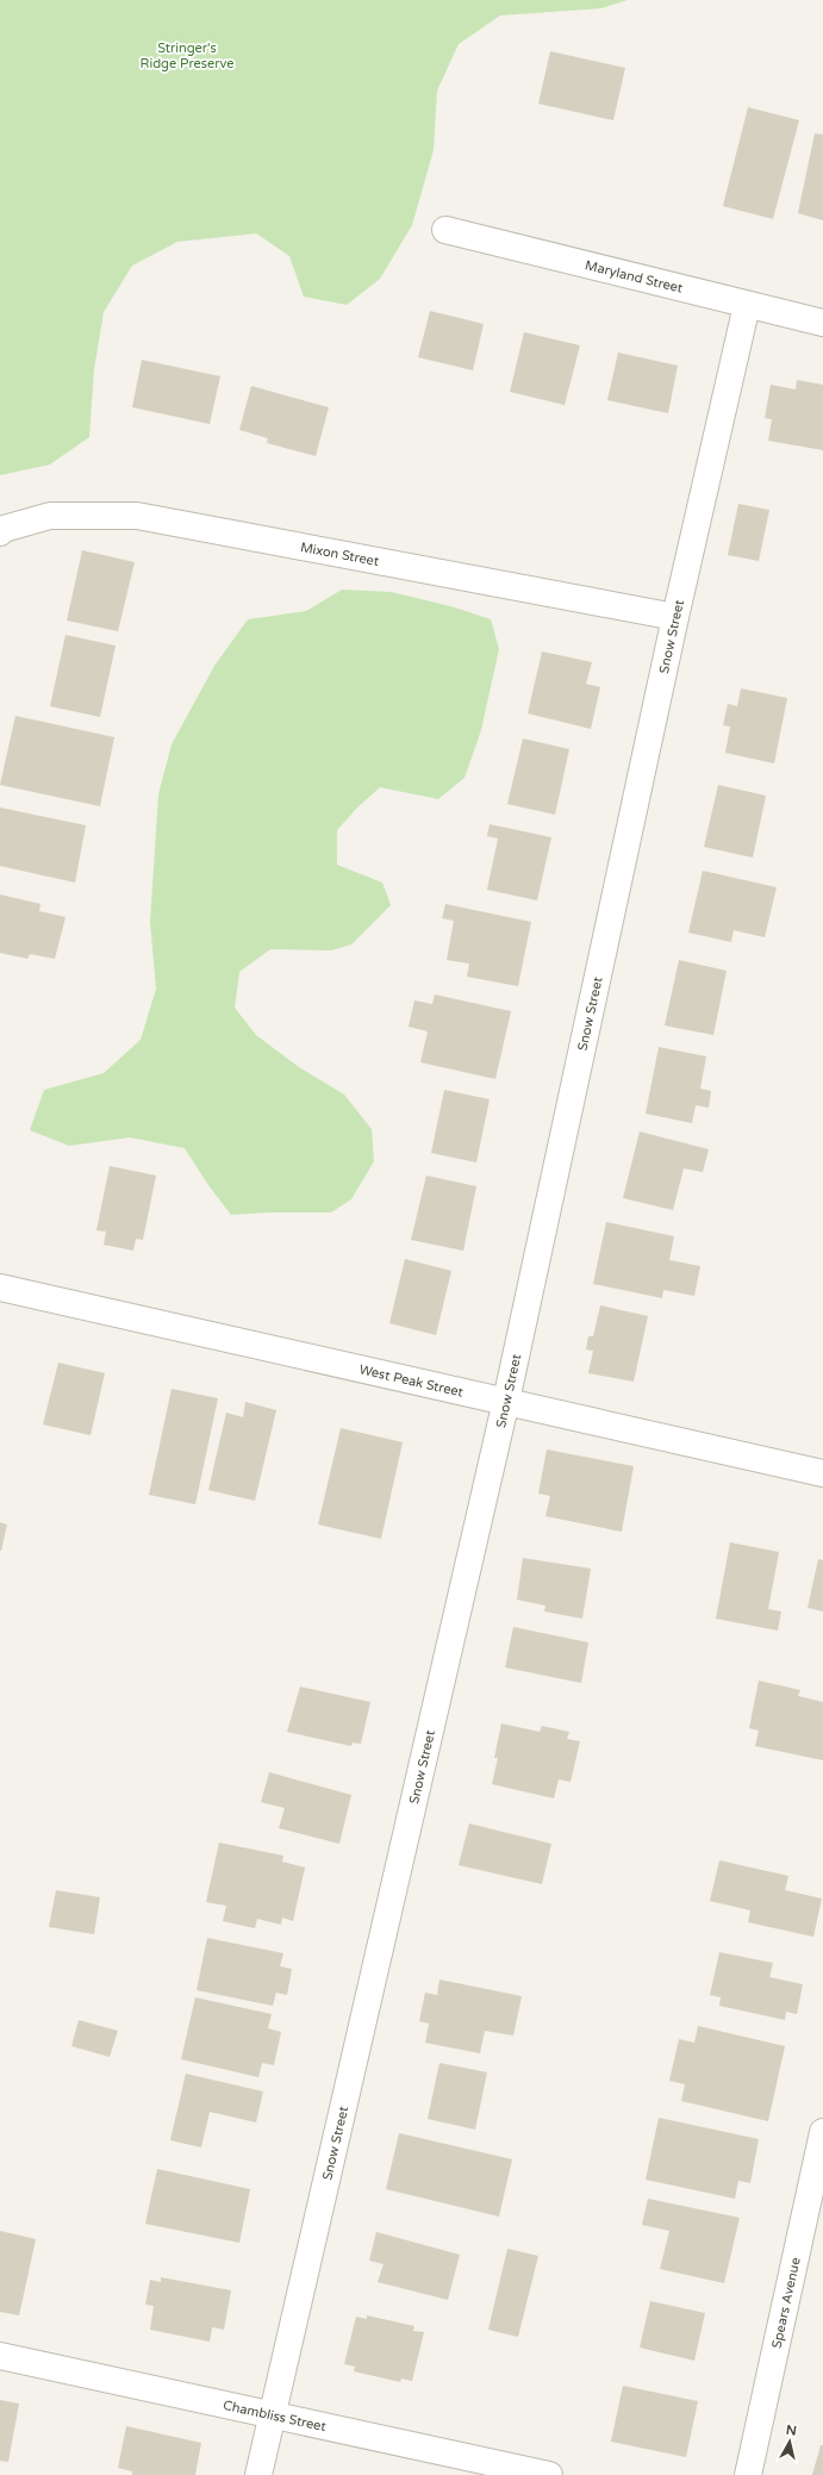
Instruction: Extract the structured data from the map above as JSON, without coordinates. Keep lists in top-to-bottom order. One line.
{"streets":{"street":["Maryland Street","Mixon Street","Snow Street","West Peak Street","Spears Avenue","Chambliss Street"]},"crossings":[["Maryland Street","Snow Street"],["Mixon Street","Snow Street"],["Snow Street","West Peak Street"],["Snow Street","Chambliss Street"]],"parks":["Stringer's Ridge Preserve"],"north":"top"}
